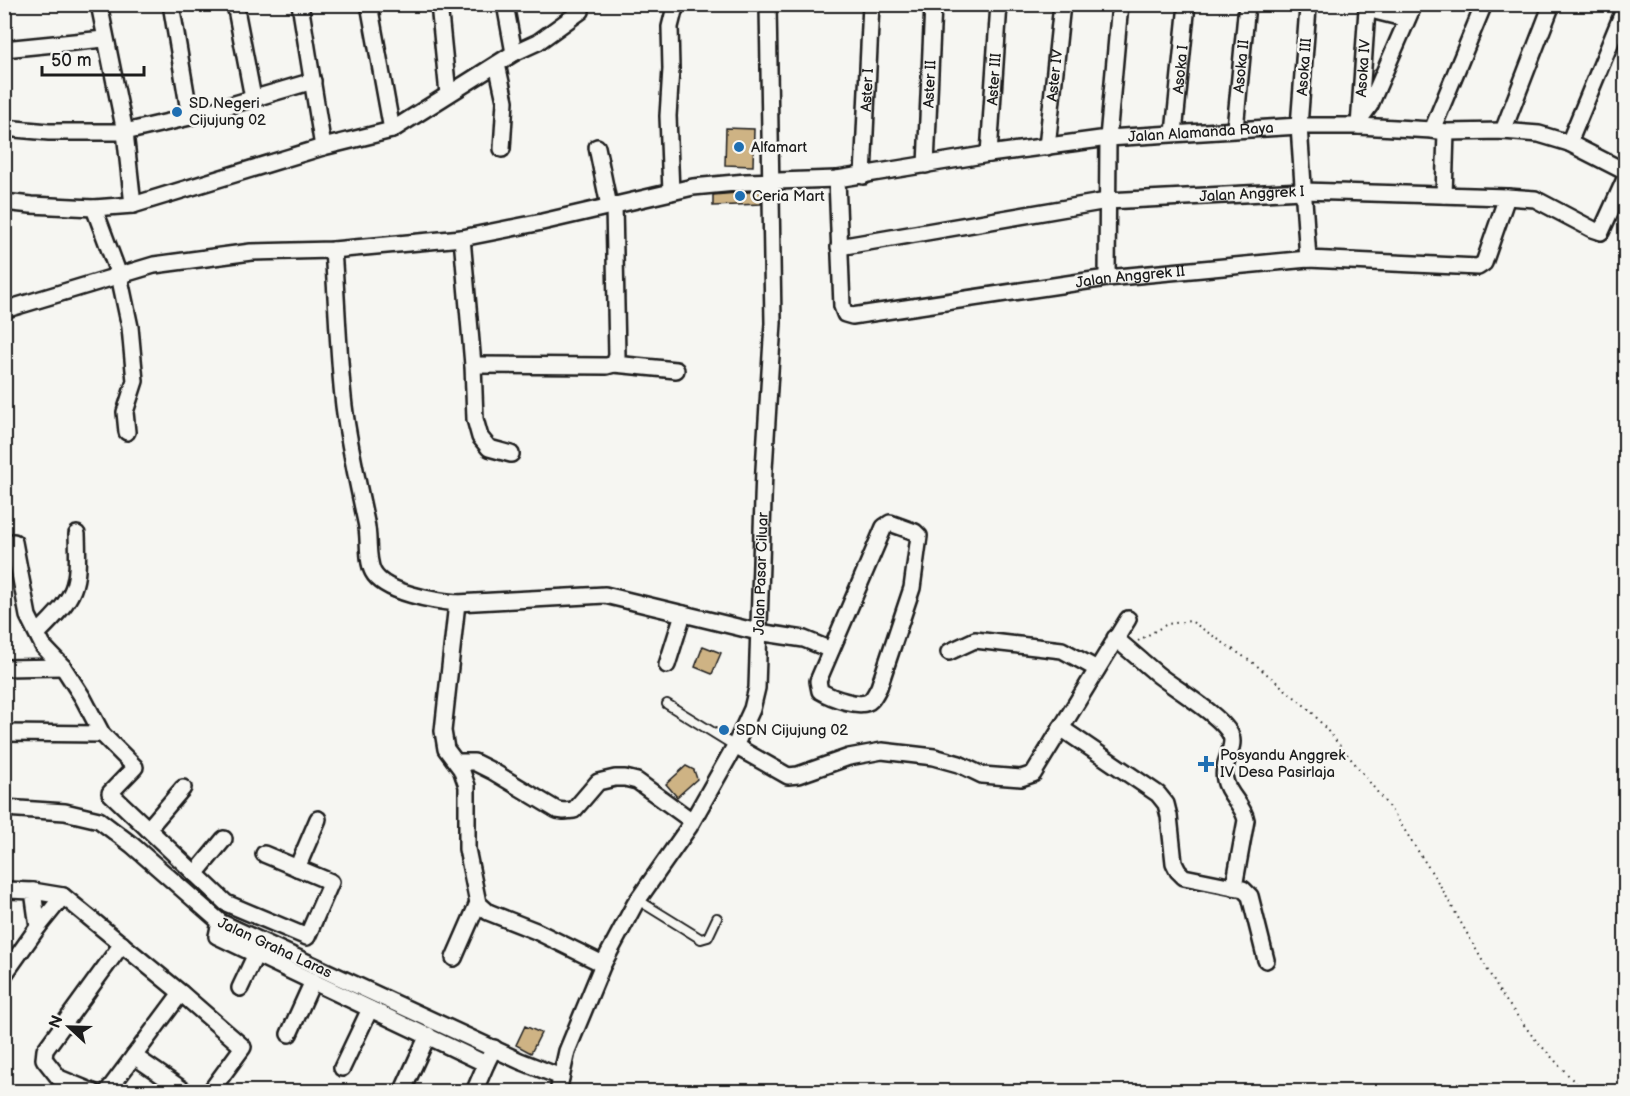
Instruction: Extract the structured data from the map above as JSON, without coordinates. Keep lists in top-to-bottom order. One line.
{"streets":{"street":["Asoka II","Asoka III","Asoka IV","Asoka I","Aster IV","Aster III","Aster II","Aster I","Jalan Alamanda Raya","Jalan Anggrek I","Jalan Anggrek II","Jalan Pasar Ciluar","Jalan Graha Laras"]},"crossings":[["Asoka II","Jalan Alamanda Raya"],["Asoka III","Jalan Alamanda Raya"],["Asoka III","Jalan Anggrek I"],["Asoka III","Jalan Anggrek II"],["Asoka IV","Jalan Alamanda Raya"],["Asoka I","Jalan Alamanda Raya"],["Aster IV","Jalan Alamanda Raya"],["Aster III","Jalan Alamanda Raya"],["Aster II","Jalan Alamanda Raya"],["Aster I","Jalan Alamanda Raya"],["Jalan Alamanda Raya","Jalan Anggrek I"],["Jalan Alamanda Raya","Jalan Anggrek II"],["Jalan Alamanda Raya","Jalan Pasar Ciluar"],["Jalan Anggrek I","Jalan Anggrek II"],["Jalan Pasar Ciluar","Jalan Graha Laras"]],"places":{"other":["SD Negeri Cijujung 02","Alfamart","Ceria Mart","SDN Cijujung 02"],"health":["Posyandu Anggrek IV Desa Pasirlaja"]},"scale_bar":"50 m","north":"left"}
